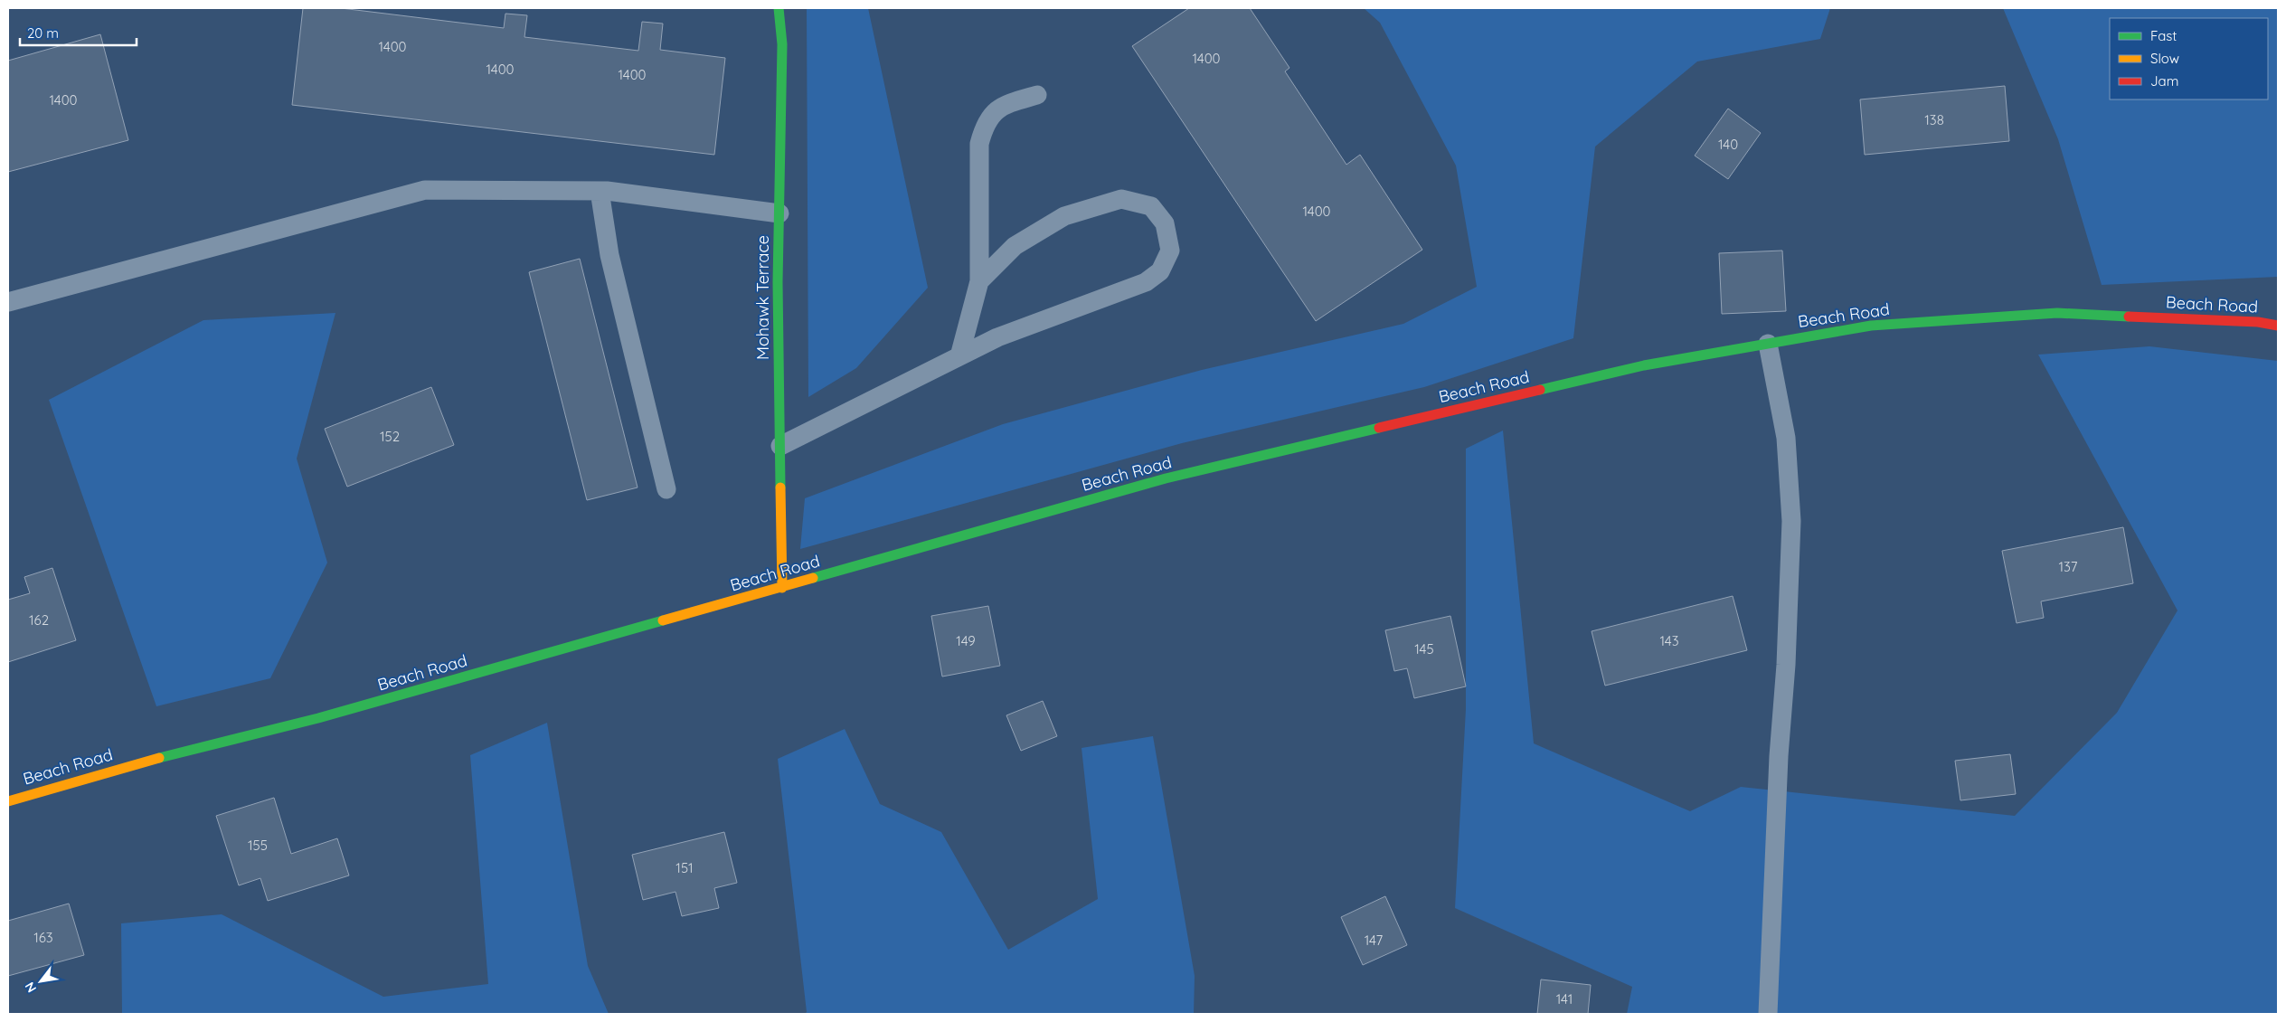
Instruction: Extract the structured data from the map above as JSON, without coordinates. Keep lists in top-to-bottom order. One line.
{"streets":{"street":["Mohawk Terrace","Beach Road"]},"crossings":[["Mohawk Terrace","Beach Road"]],"house_numbers":["1400","1400","1400","1400","1400","138","140","1400","152","137","162","149","143","145","155","151","163","147","141"],"legend":["Fast","Slow","Jam"],"scale_bar":"20 m","north":"bottom left"}
